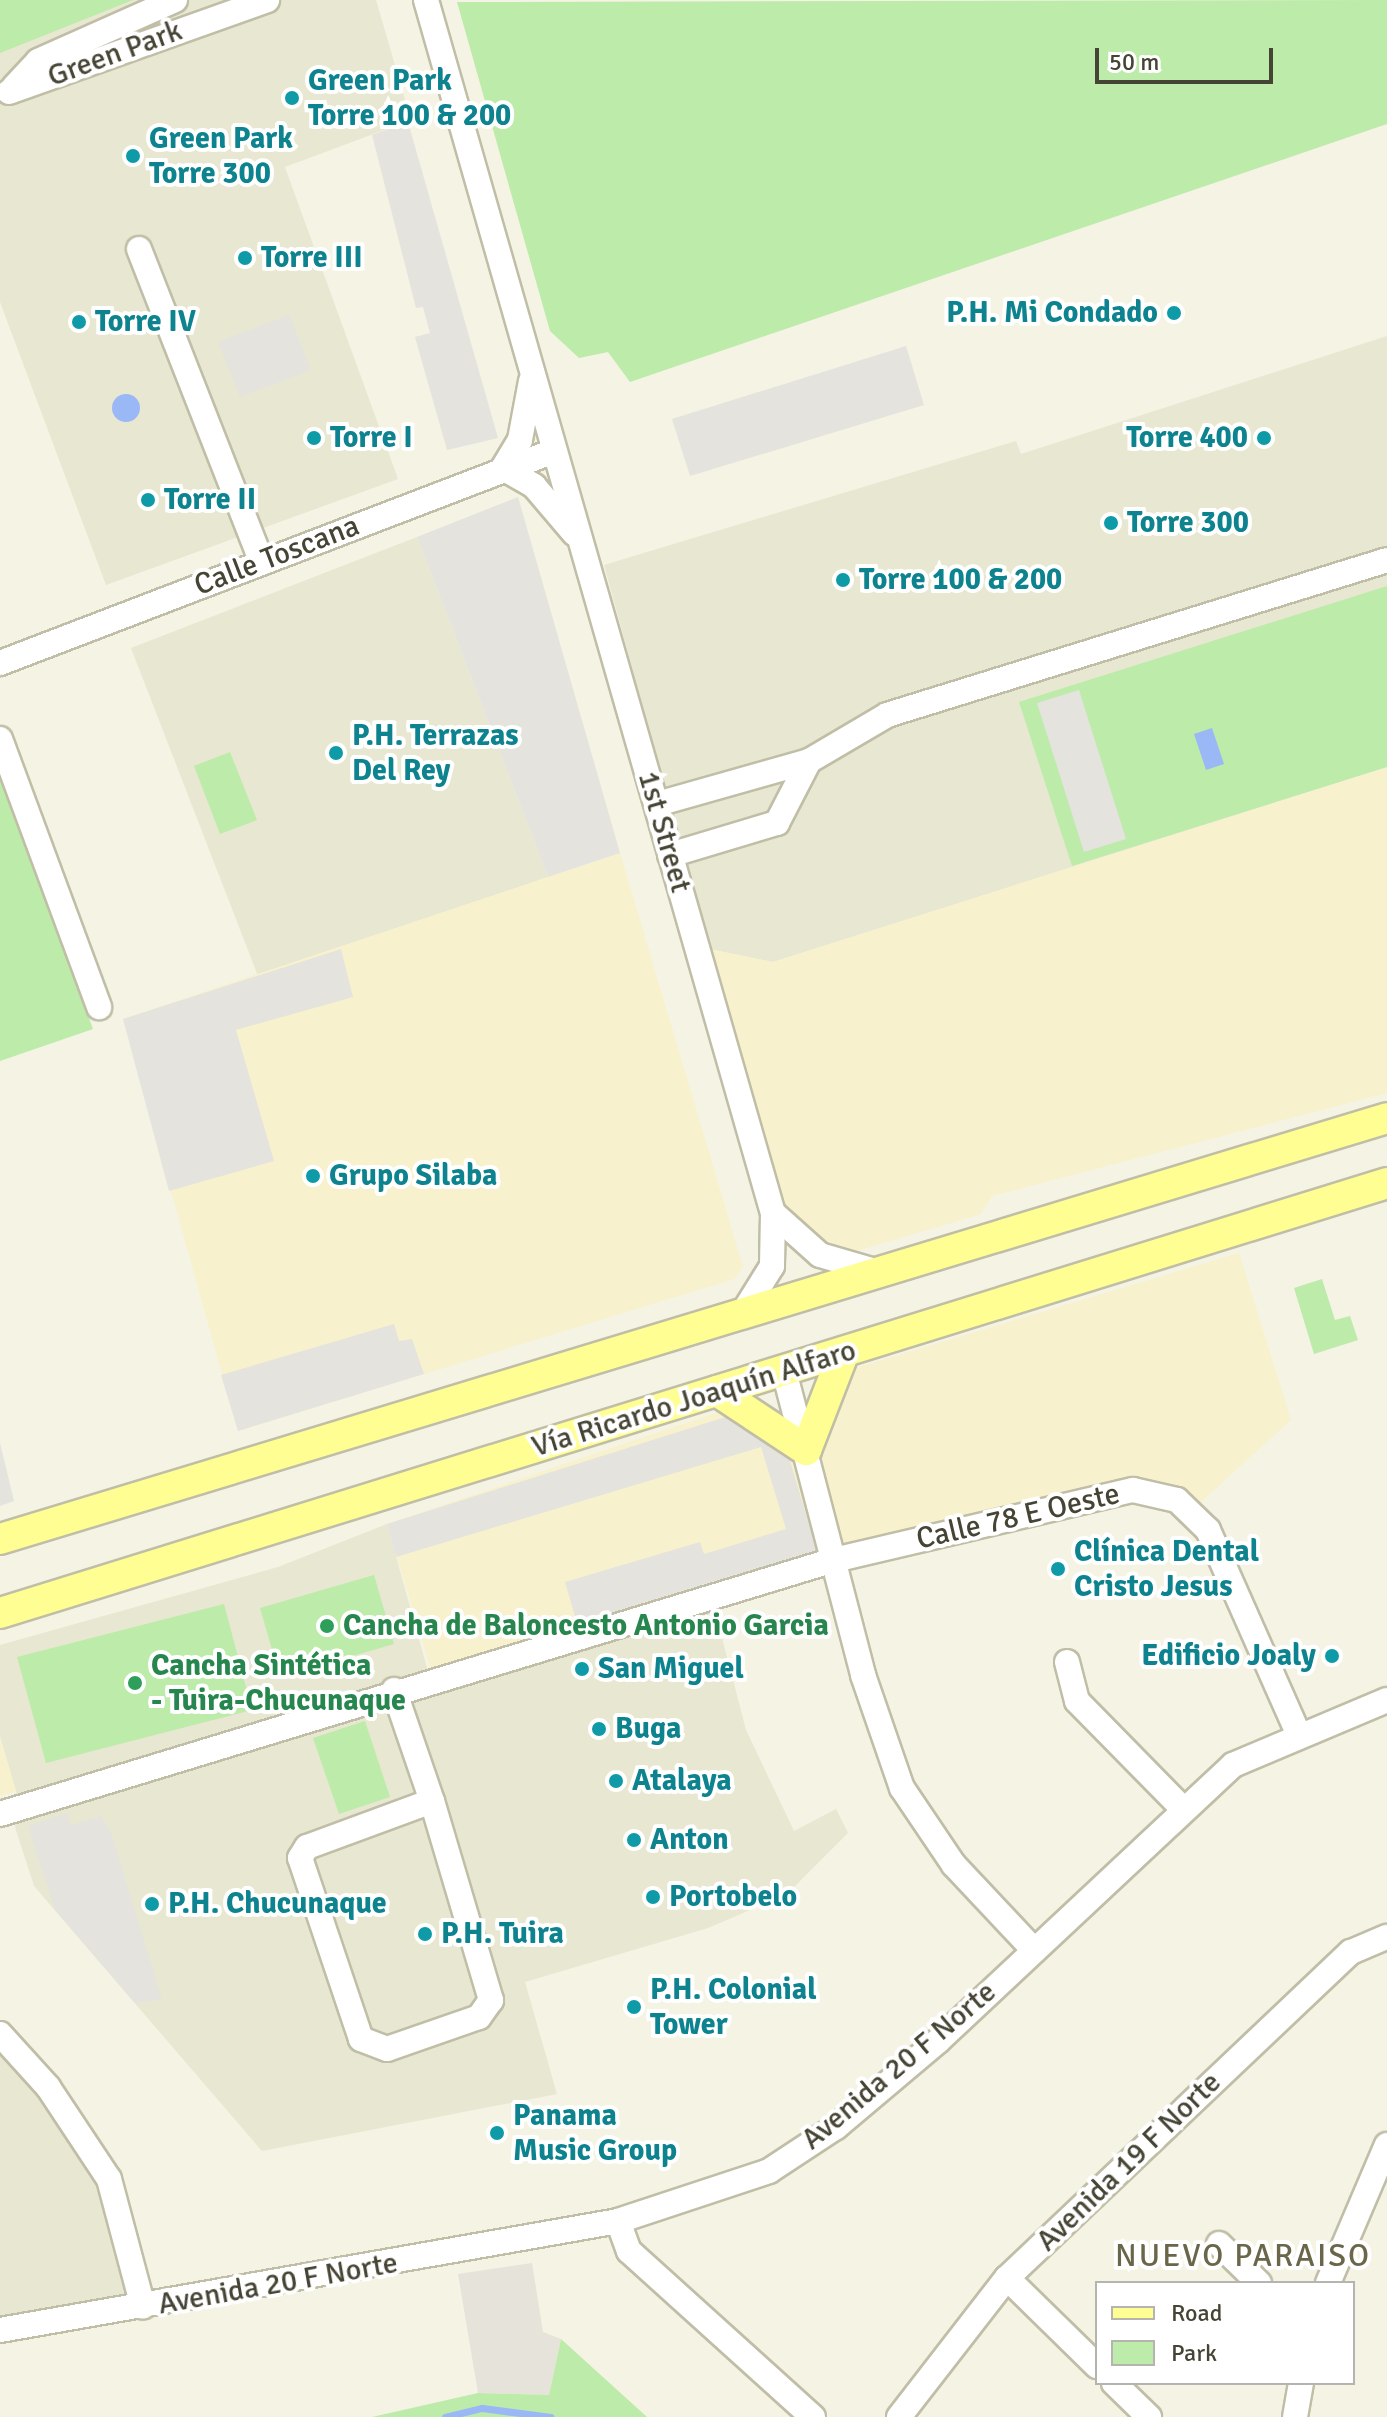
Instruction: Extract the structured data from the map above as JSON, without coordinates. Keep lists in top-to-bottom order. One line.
{"streets":{"main road":["Vía Ricardo Joaquín Alfaro"],"street":["Green Park","Calle Toscana","1st Street","Calle 78 E Oeste","Avenida 20 F Norte","Avenida 19 F Norte"]},"crossings":[["Calle Toscana","1st Street"],["Calle 78 E Oeste","Avenida 20 F Norte"]],"districts":["NUEVO PARAISO"],"places":["Green Park Torre 100 & 200","Green Park Torre 300","Torre III","P.H. Mi Condado","Torre IV","Torre I","Torre 400","Torre II","Torre 300","Torre 100 & 200","P.H. Terrazas Del Rey","Grupo Silaba","Clínica Dental Cristo Jesus","Cancha de Baloncesto Antonio Garcia","Edificio Joaly","San Miguel","Cancha Sintética - Tuira-Chucunaque","Buga","Atalaya","Anton","Portobelo","P.H. Chucunaque","P.H. Tuira","P.H. Colonial Tower","Panama Music Group"],"legend":["Road","Park"],"scale_bar":"50 m"}
